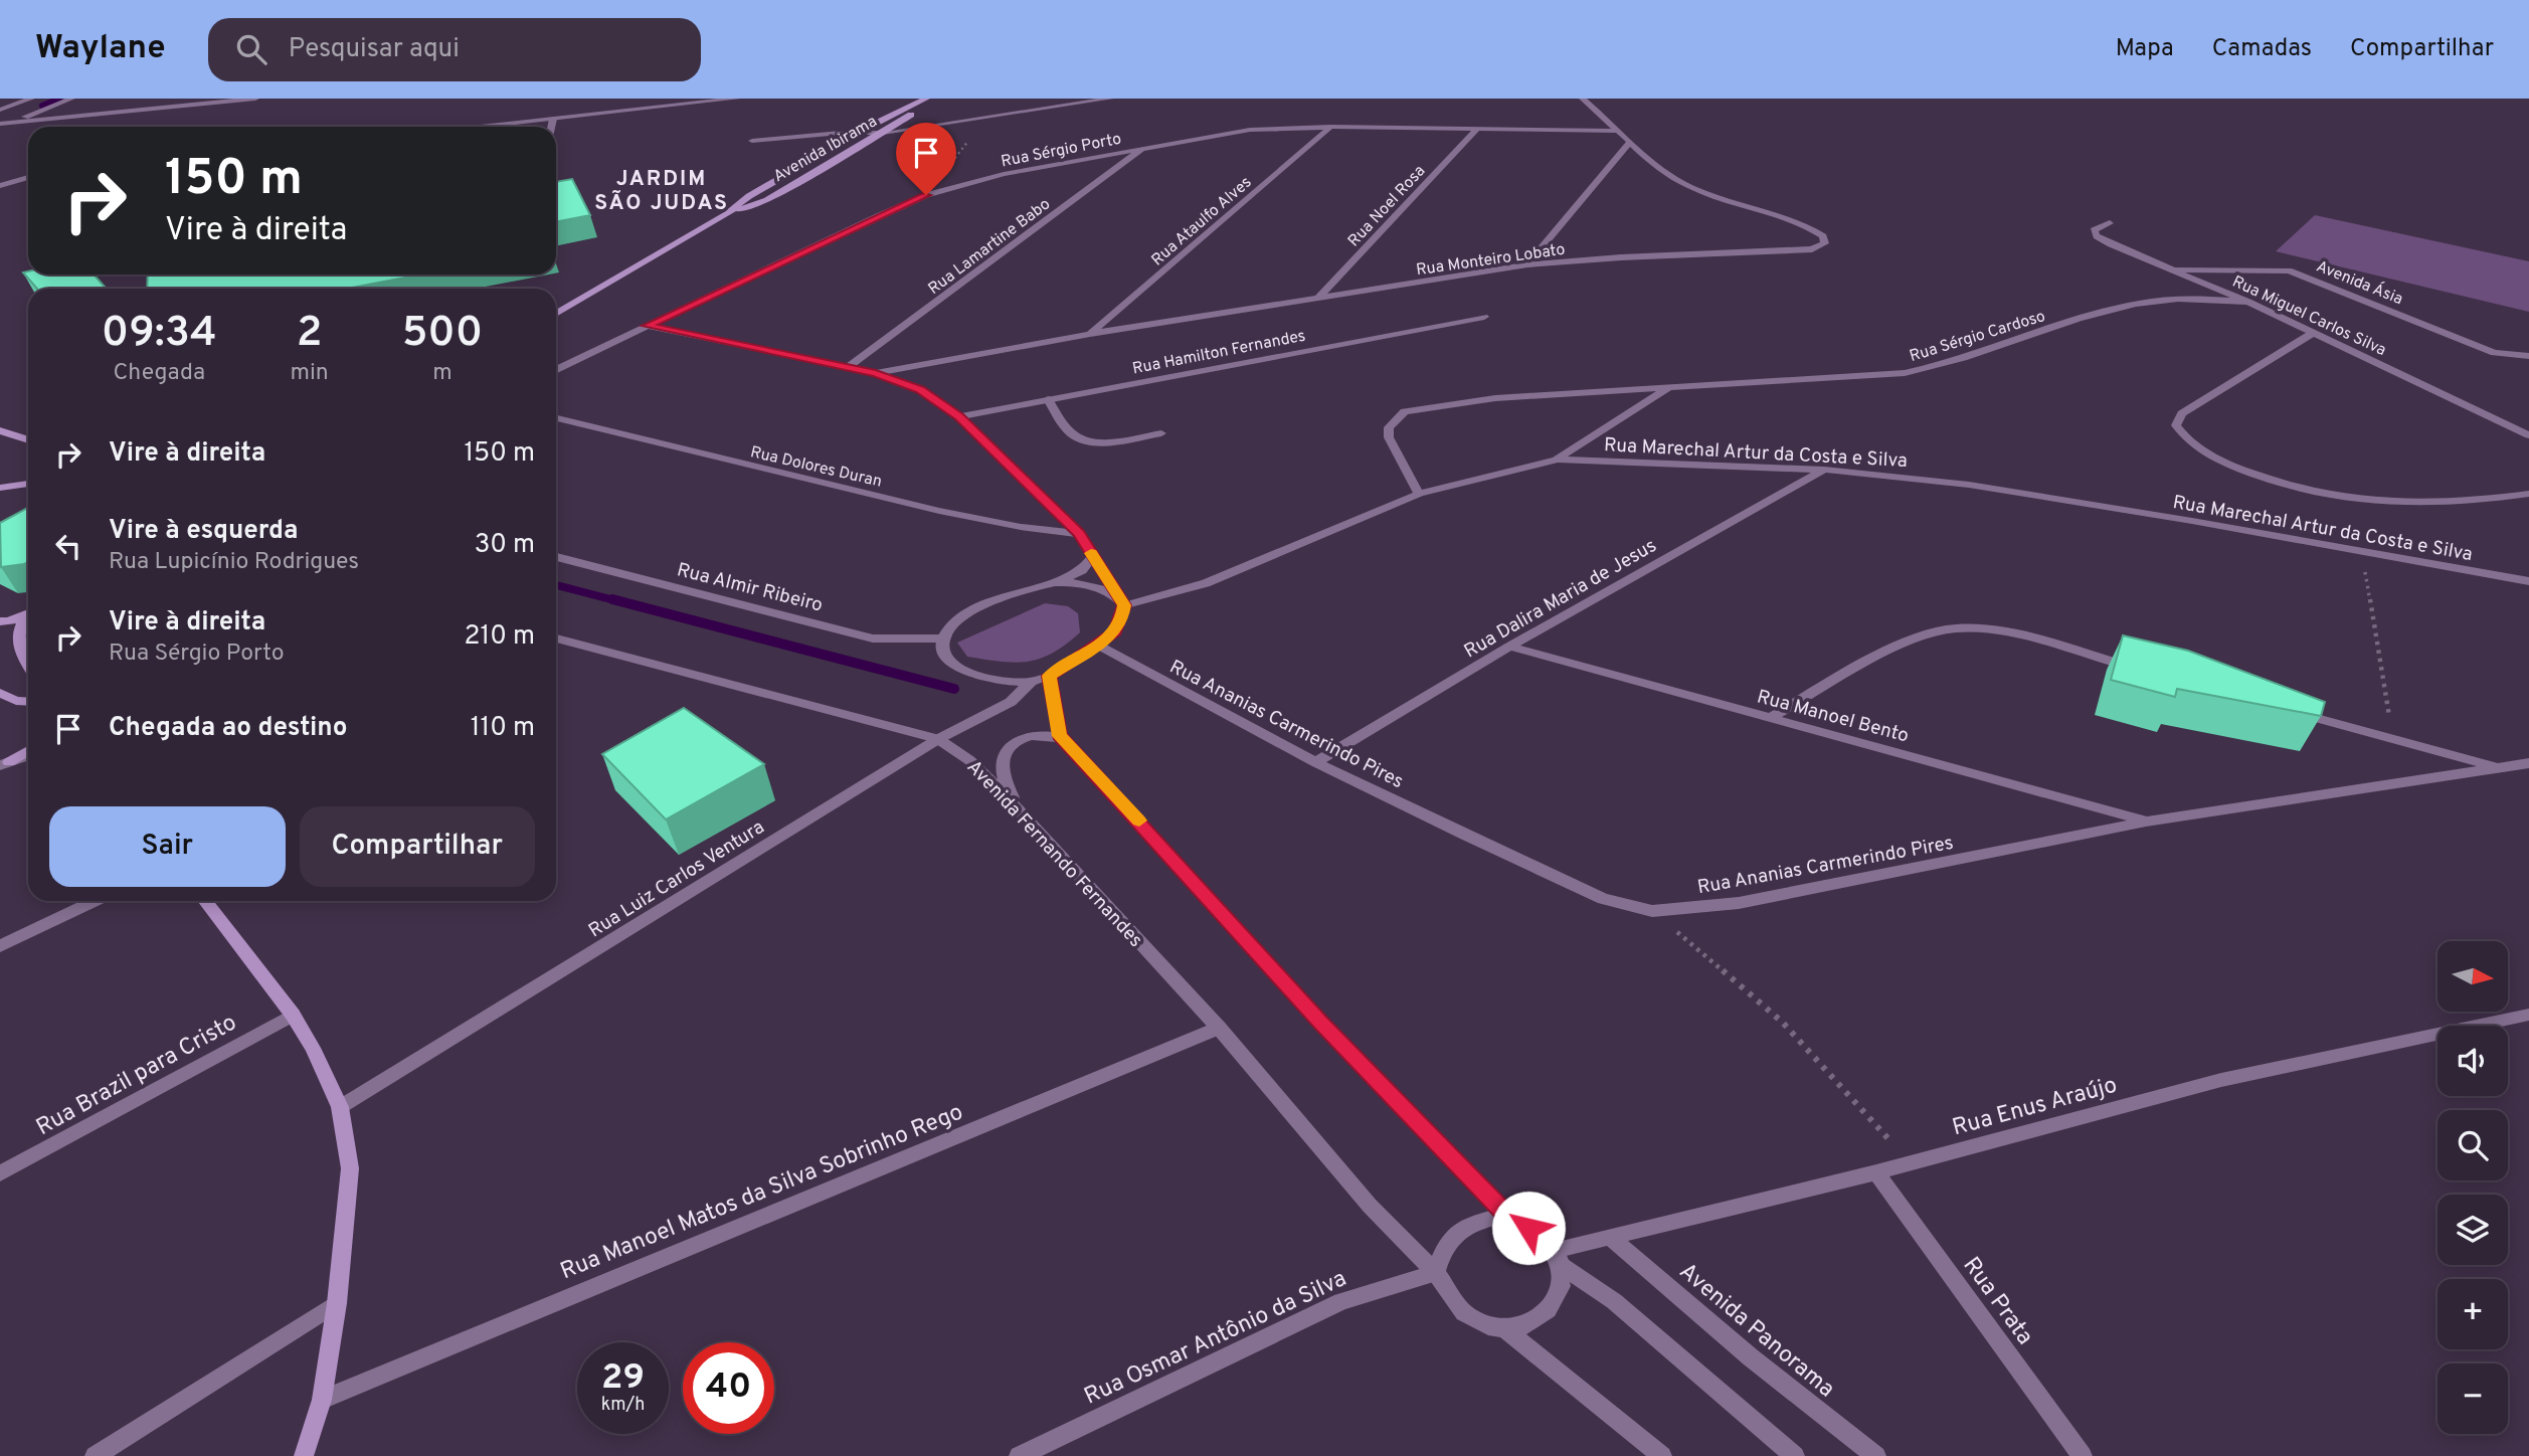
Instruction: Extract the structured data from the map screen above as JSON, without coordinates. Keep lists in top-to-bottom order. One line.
{"streets":{"main road":["Avenida Ibirama"],"street":["Rua Sérgio Porto","Rua Noel Rosa","Rua Ataulfo Alves","Rua Lamartine Babo","Rua Monteiro Lobato","Avenida Ásia","Rua Miguel Carlos Silva","Rua Sérgio Cardoso","Rua Hamilton Fernandes","Rua Marechal Artur da Costa e Silva","Rua Dolores Duran","Rua Almir Ribeiro","Rua Dalira Maria de Jesus","Rua Manoel Bento","Rua Ananias Carmerindo Pires","Avenida Fernando Fernandes","Rua Luiz Carlos Ventura","Rua Brazil para Cristo","Rua Enus Araújo","Rua Manoel Matos da Silva Sobrinho Rego","Rua Prata","Avenida Panorama","Rua Osmar Antônio da Silva"]},"crossings":[["Rua Sérgio Porto","Rua Noel Rosa"],["Rua Sérgio Porto","Rua Ataulfo Alves"],["Rua Sérgio Porto","Rua Lamartine Babo"],["Rua Sérgio Porto","Rua Monteiro Lobato"],["Rua Noel Rosa","Rua Monteiro Lobato"],["Rua Ataulfo Alves","Rua Monteiro Lobato"],["Avenida Ásia","Rua Miguel Carlos Silva"],["Rua Miguel Carlos Silva","Rua Sérgio Cardoso"],["Rua Sérgio Cardoso","Rua Marechal Artur da Costa e Silva"],["Rua Marechal Artur da Costa e Silva","Rua Dalira Maria de Jesus"],["Rua Dalira Maria de Jesus","Rua Manoel Bento"],["Rua Dalira Maria de Jesus","Rua Ananias Carmerindo Pires"],["Rua Manoel Bento","Rua Ananias Carmerindo Pires"],["Avenida Fernando Fernandes","Rua Luiz Carlos Ventura"],["Avenida Fernando Fernandes","Rua Enus Araújo"],["Avenida Fernando Fernandes","Rua Manoel Matos da Silva Sobrinho Rego"],["Avenida Fernando Fernandes","Rua Osmar Antônio da Silva"],["Rua Enus Araújo","Rua Prata"],["Rua Enus Araújo","Avenida Panorama"],["Rua Enus Araújo","Rua Osmar Antônio da Silva"]],"districts":["JARDIM SÃO JUDAS"],"north":"right","page":{"header":"Waylane","search":"Pesquisar aqui","nav":["Mapa","Camadas","Compartilhar"],"turn":["150 m","Vire à direita"],"eta":["09:34","Chegada","2","min","500","m"],"list":[{"name":"Vire à direita","value":"150 m"},{"name":"Vire à esquerda","note":"Rua Lupicínio Rodrigues","value":"30 m"},{"name":"Vire à direita","note":"Rua Sérgio Porto","value":"210 m"},{"name":"Chegada ao destino","value":"110 m"}],"buttons":["Sair","Compartilhar"],"map_buttons":["+","−"],"speed":"29 km/h","limit":"40"}}
